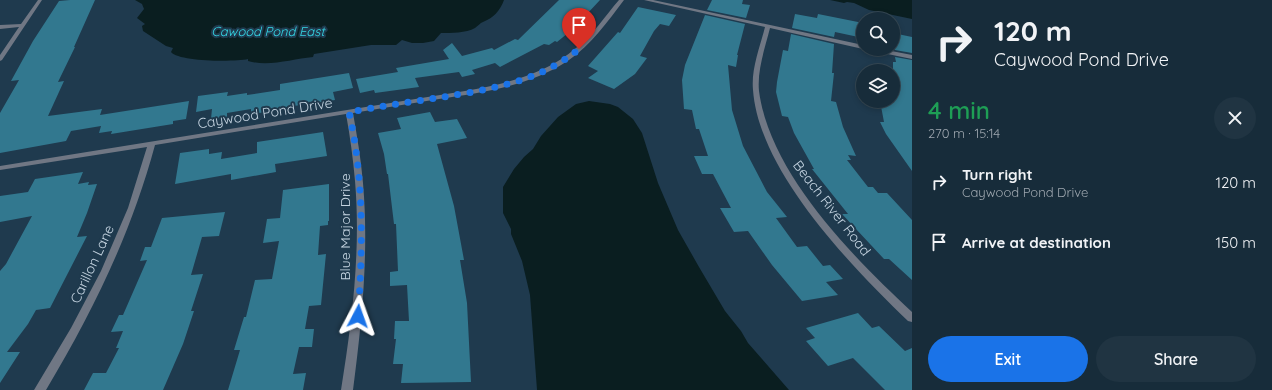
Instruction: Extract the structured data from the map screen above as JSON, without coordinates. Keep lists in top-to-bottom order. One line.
{"streets":{"street":["Caywood Pond Drive","Beach River Road","Blue Major Drive","Carillon Lane"]},"crossings":[["Caywood Pond Drive","Blue Major Drive"],["Caywood Pond Drive","Carillon Lane"]],"water":["Cawood Pond East"],"page":{"turn":["120 m","Caywood Pond Drive"],"heading":["4 min","270 m · 15:14"],"list":[{"name":"Turn right","note":"Caywood Pond Drive","value":"120 m"},{"name":"Arrive at destination","value":"150 m"}],"buttons":["Exit","Share"]}}
